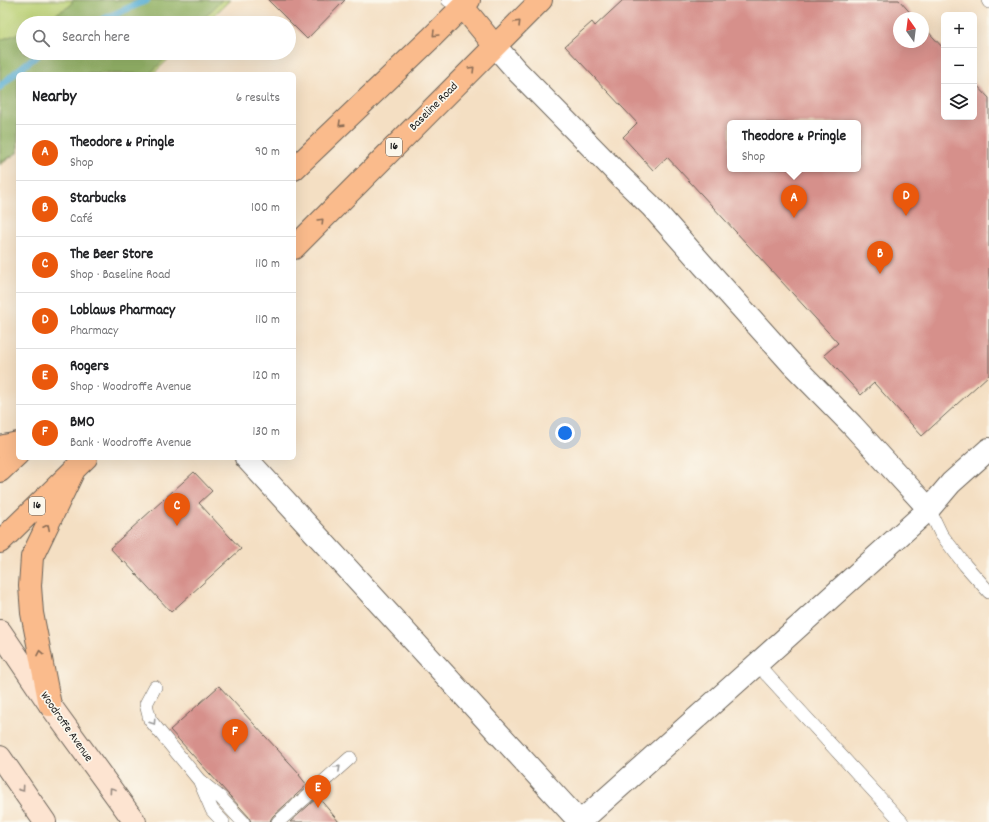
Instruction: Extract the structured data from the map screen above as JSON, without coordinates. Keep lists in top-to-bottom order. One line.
{"streets":{"main road":["Baseline Road","16","Woodroffe Avenue"]},"north":"top","page":{"map_buttons":["+","−"],"search":"Search here","heading":["Nearby","6 results"],"popup":["Theodore & Pringle","Shop"],"list":[{"mark":"A","name":"Theodore & Pringle","note":"Shop","value":"90 m"},{"mark":"B","name":"Starbucks","note":"Café","value":"100 m"},{"mark":"C","name":"The Beer Store","note":"Shop · Baseline Road","value":"110 m"},{"mark":"D","name":"Loblaws Pharmacy","note":"Pharmacy","value":"110 m"},{"mark":"E","name":"Rogers","note":"Shop · Woodroffe Avenue","value":"120 m"},{"mark":"F","name":"BMO","note":"Bank · Woodroffe Avenue","value":"130 m"}],"pins":["D","A","B","C","F","E"]}}
